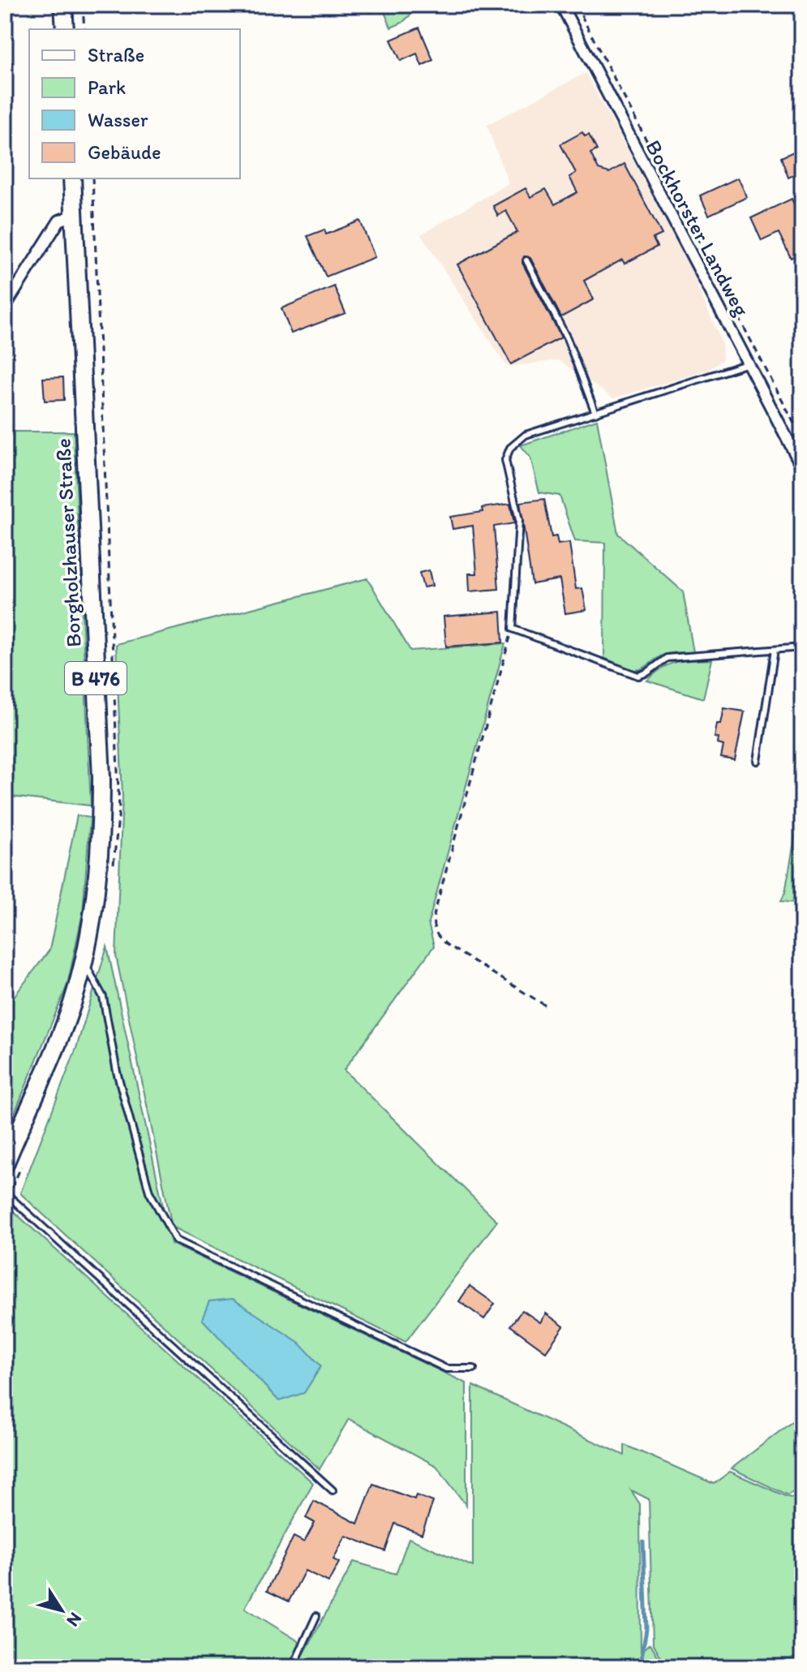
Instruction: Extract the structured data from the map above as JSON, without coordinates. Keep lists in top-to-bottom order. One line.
{"streets":{"main road":["Borgholzhauser Straße","B 476"],"street":["Bockhorster Landweg"]},"legend":["Straße","Park","Wasser","Gebäude"],"north":"bottom right"}
